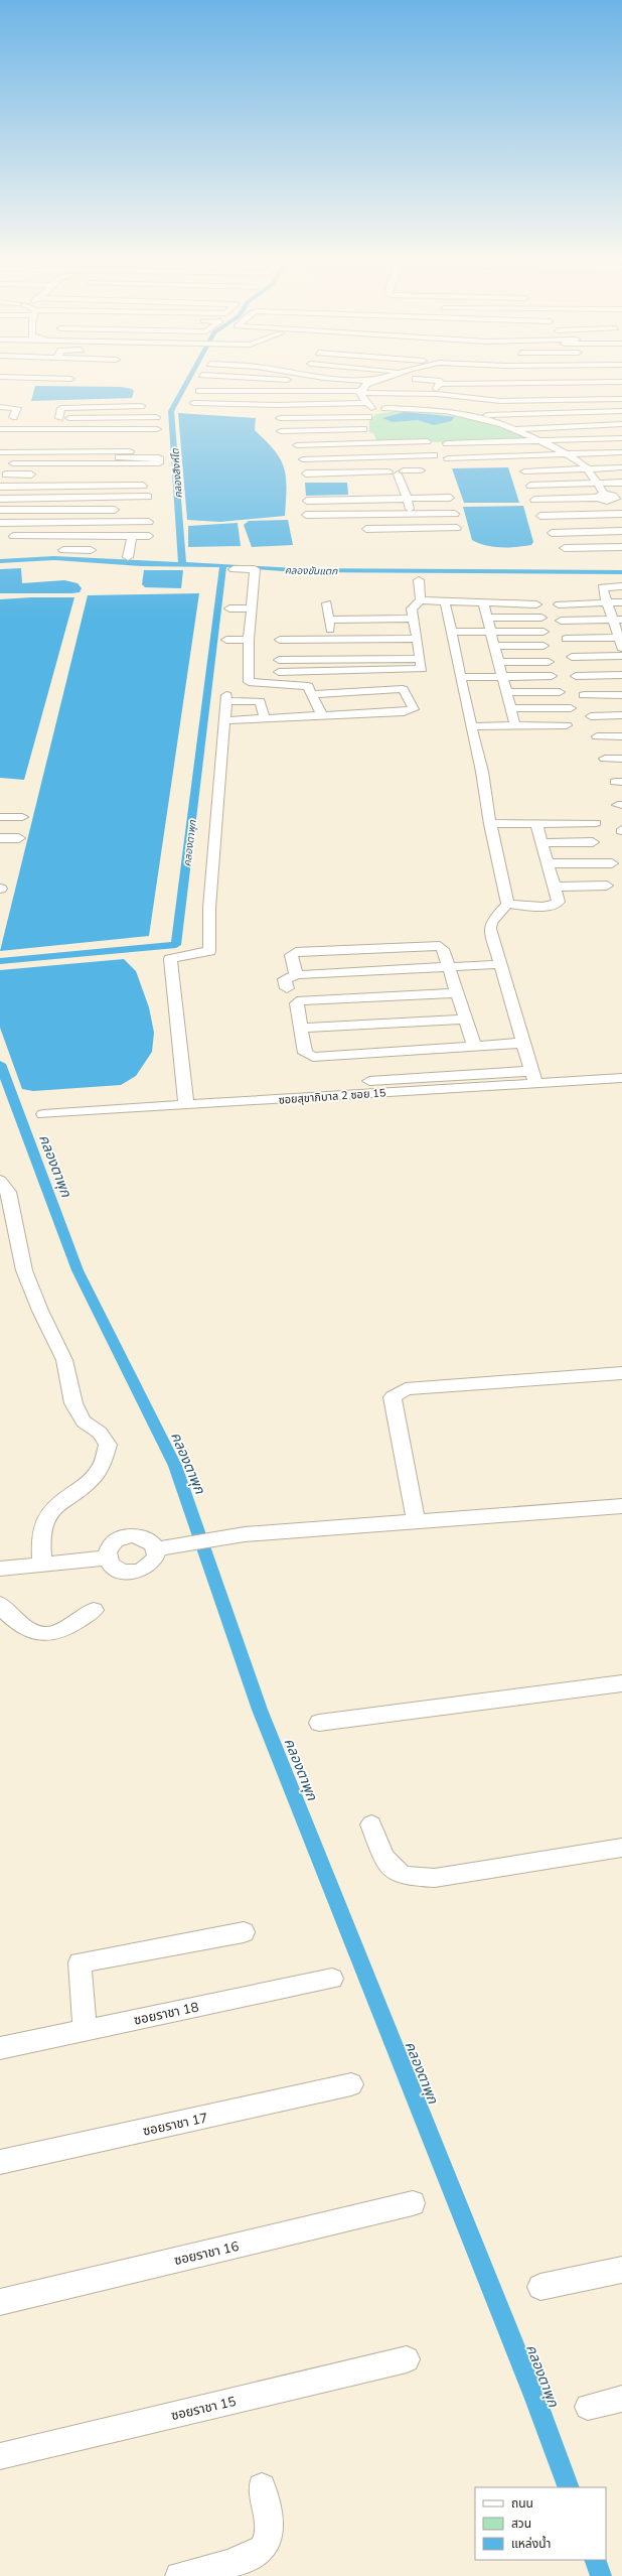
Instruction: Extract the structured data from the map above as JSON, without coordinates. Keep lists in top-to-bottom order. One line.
{"streets":{"street":["ซอยสุขาภิบาล 2 ซอย 15","ซอยราชา 18","ซอยราชา 17","ซอยราชา 16","ซอยราชา 15"]},"water":["คลองสิงห์โต","คลองขันแตก","คลองตาพุก"],"legend":["ถนน","สวน","แหล่งน้ำ"]}
